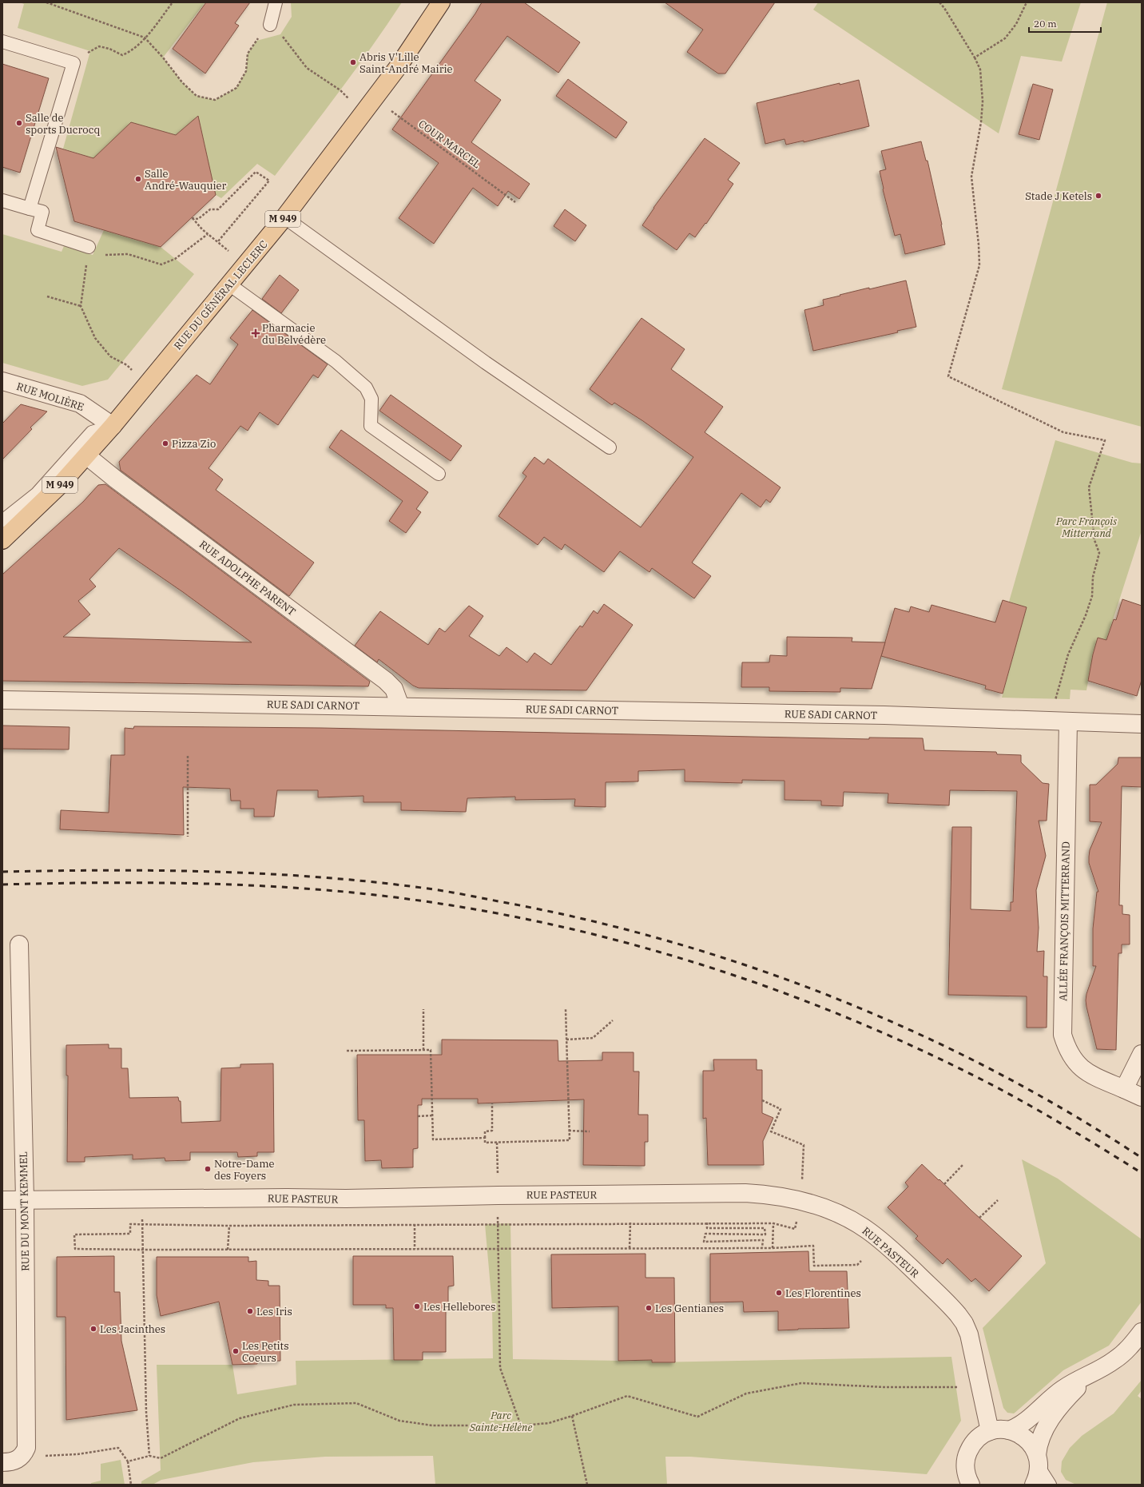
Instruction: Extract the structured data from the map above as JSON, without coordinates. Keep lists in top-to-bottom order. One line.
{"streets":{"main road":["M 949","RUE DU GÉNÉRAL LECLERC"],"street":["RUE MOLIÈRE","RUE ADOLPHE PARENT","RUE SADI CARNOT","ALLÉE FRANÇOIS MITTERRAND","RUE PASTEUR","RUE DU MONT KEMMEL"],"path":["COUR MARCEL"]},"crossings":[["COUR MARCEL","RUE DU GÉNÉRAL LECLERC"],["RUE DU GÉNÉRAL LECLERC","RUE MOLIÈRE"],["RUE DU GÉNÉRAL LECLERC","RUE ADOLPHE PARENT"],["RUE ADOLPHE PARENT","RUE SADI CARNOT"],["RUE SADI CARNOT","ALLÉE FRANÇOIS MITTERRAND"],["RUE PASTEUR","RUE DU MONT KEMMEL"]],"parks":["Parc François Mitterrand","Parc Sainte-Hélène"],"places":{"other":["Abris V'Lille Saint-André Mairie","Salle de sports Ducrocq","Salle André-Wauquier","Stade J Ketels","Pizza Zio","Notre-Dame des Foyers","Les Florentines","Les Hellebores","Les Gentianes","Les Iris","Les Jacinthes","Les Petits Coeurs"],"health":["Pharmacie du Belvédère"]},"scale_bar":"20 m"}
